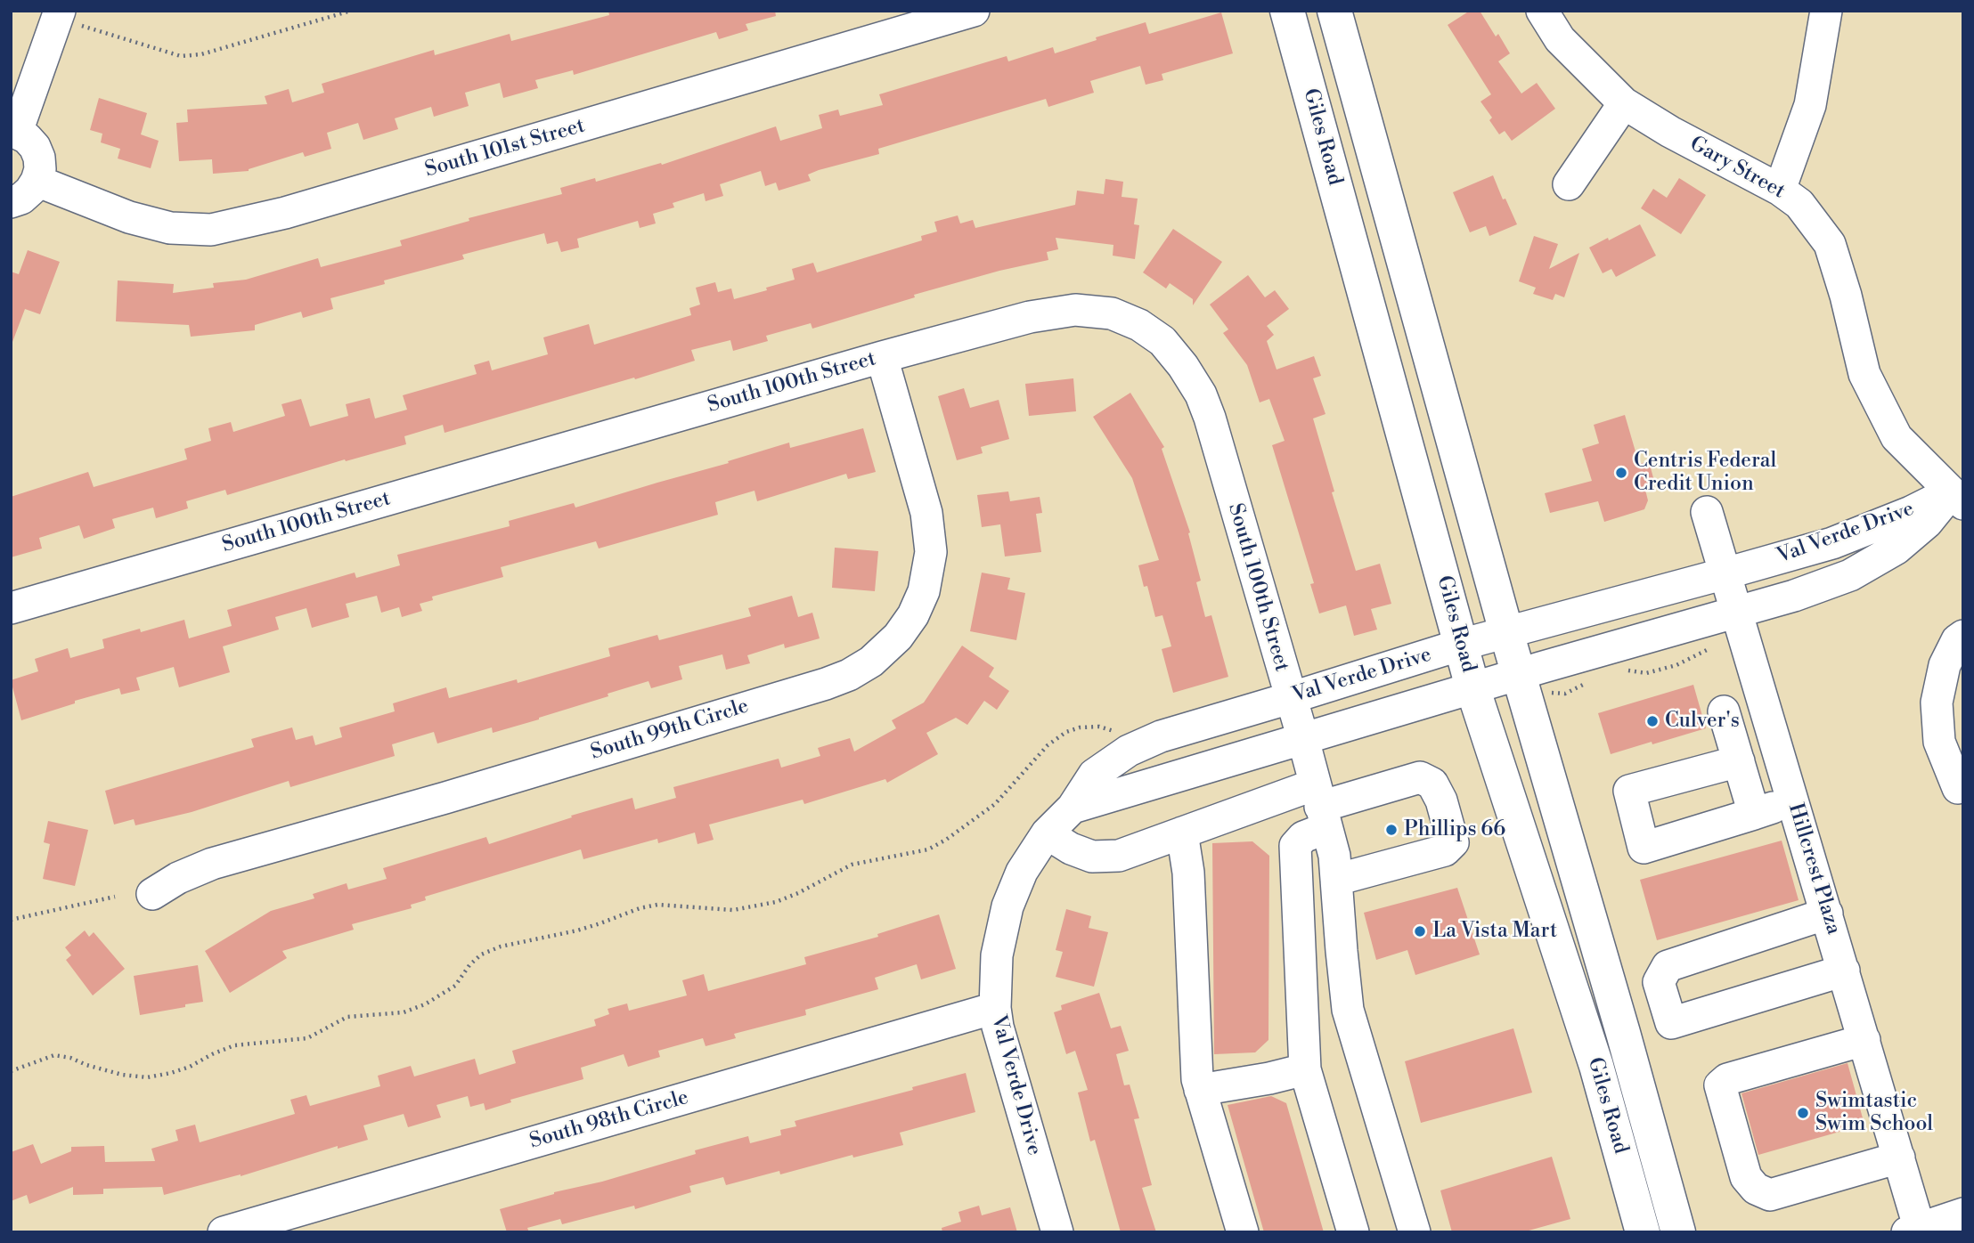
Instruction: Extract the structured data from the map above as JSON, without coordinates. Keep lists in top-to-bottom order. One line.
{"streets":{"main road":["Giles Road"],"street":["South 101st Street","Gary Street","South 100th Street","Val Verde Drive","South 99th Circle","Hillcrest Plaza","South 98th Circle"]},"crossings":[["Giles Road","Val Verde Drive"],["Gary Street","Val Verde Drive"],["South 100th Street","Val Verde Drive"],["South 100th Street","South 99th Circle"],["Val Verde Drive","Hillcrest Plaza"],["Val Verde Drive","South 98th Circle"]],"places":["Centris Federal Credit Union","Culver's","Phillips 66","La Vista Mart","Swimtastic Swim School"]}
